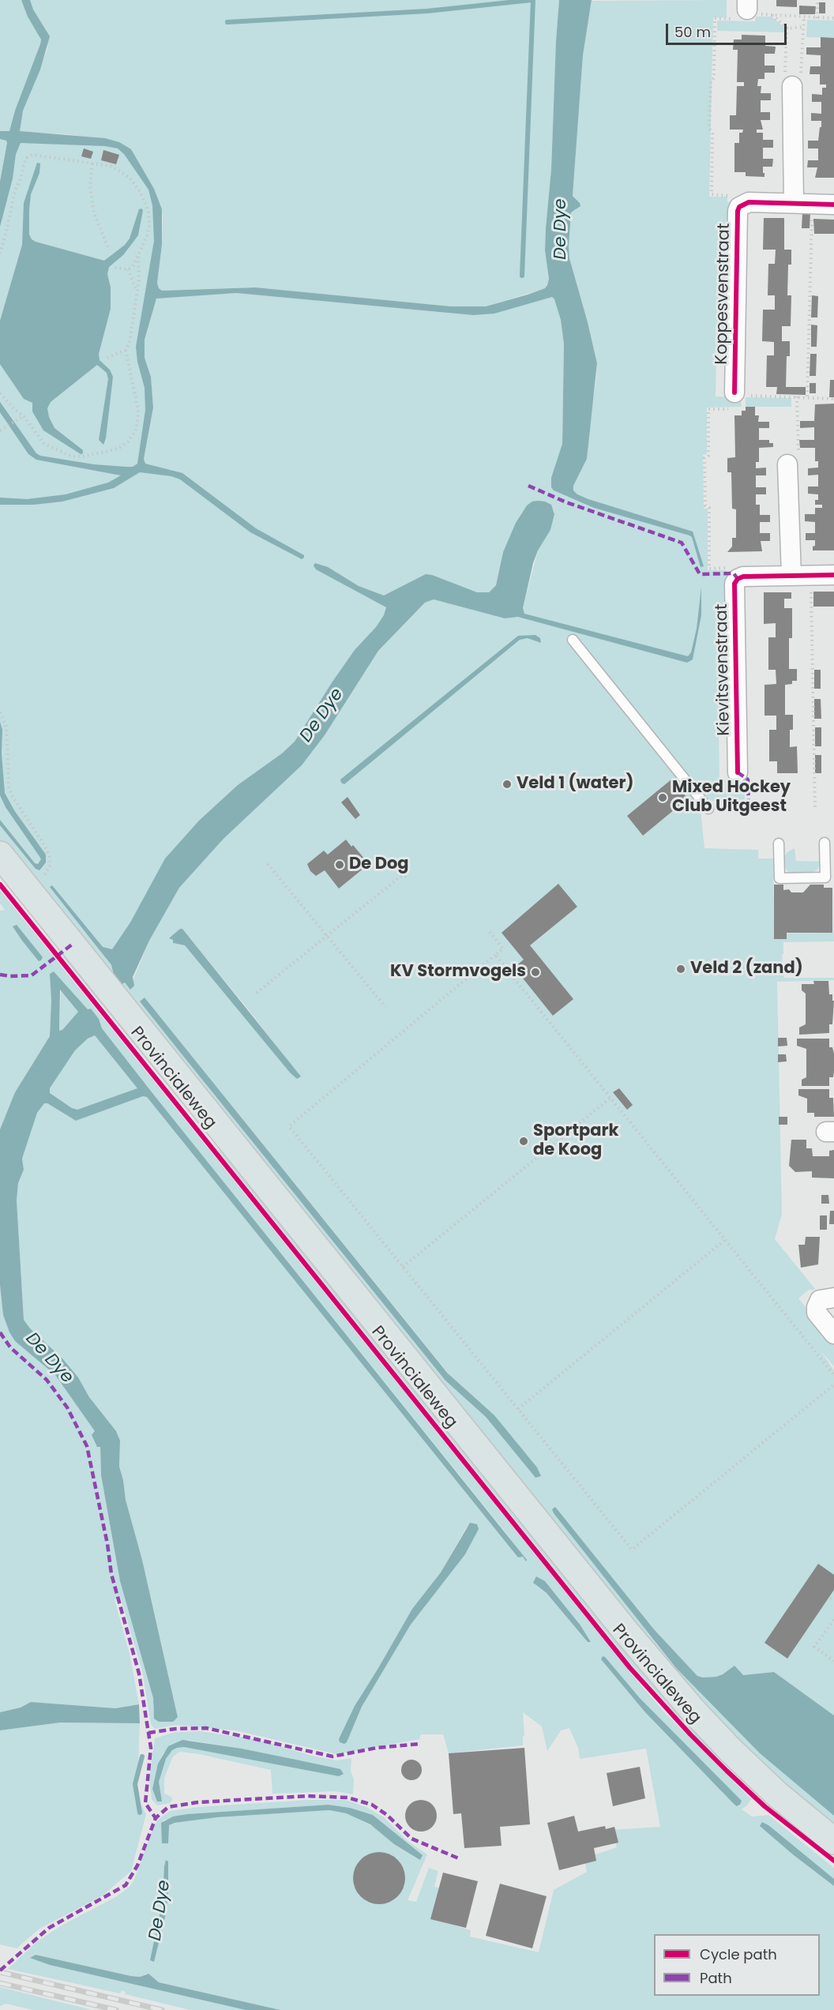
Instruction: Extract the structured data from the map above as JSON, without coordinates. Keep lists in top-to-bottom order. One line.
{"streets":{"main road":["Provincialeweg"],"street":["Koppesvenstraat","Kievitsvenstraat"]},"water":["De Dye"],"places":["Veld 1 (water)","Mixed Hockey Club Uitgeest","De Dog","Veld 2 (zand)","KV Stormvogels","Sportpark de Koog"],"legend":["Cycle path","Path"],"scale_bar":"50 m"}
